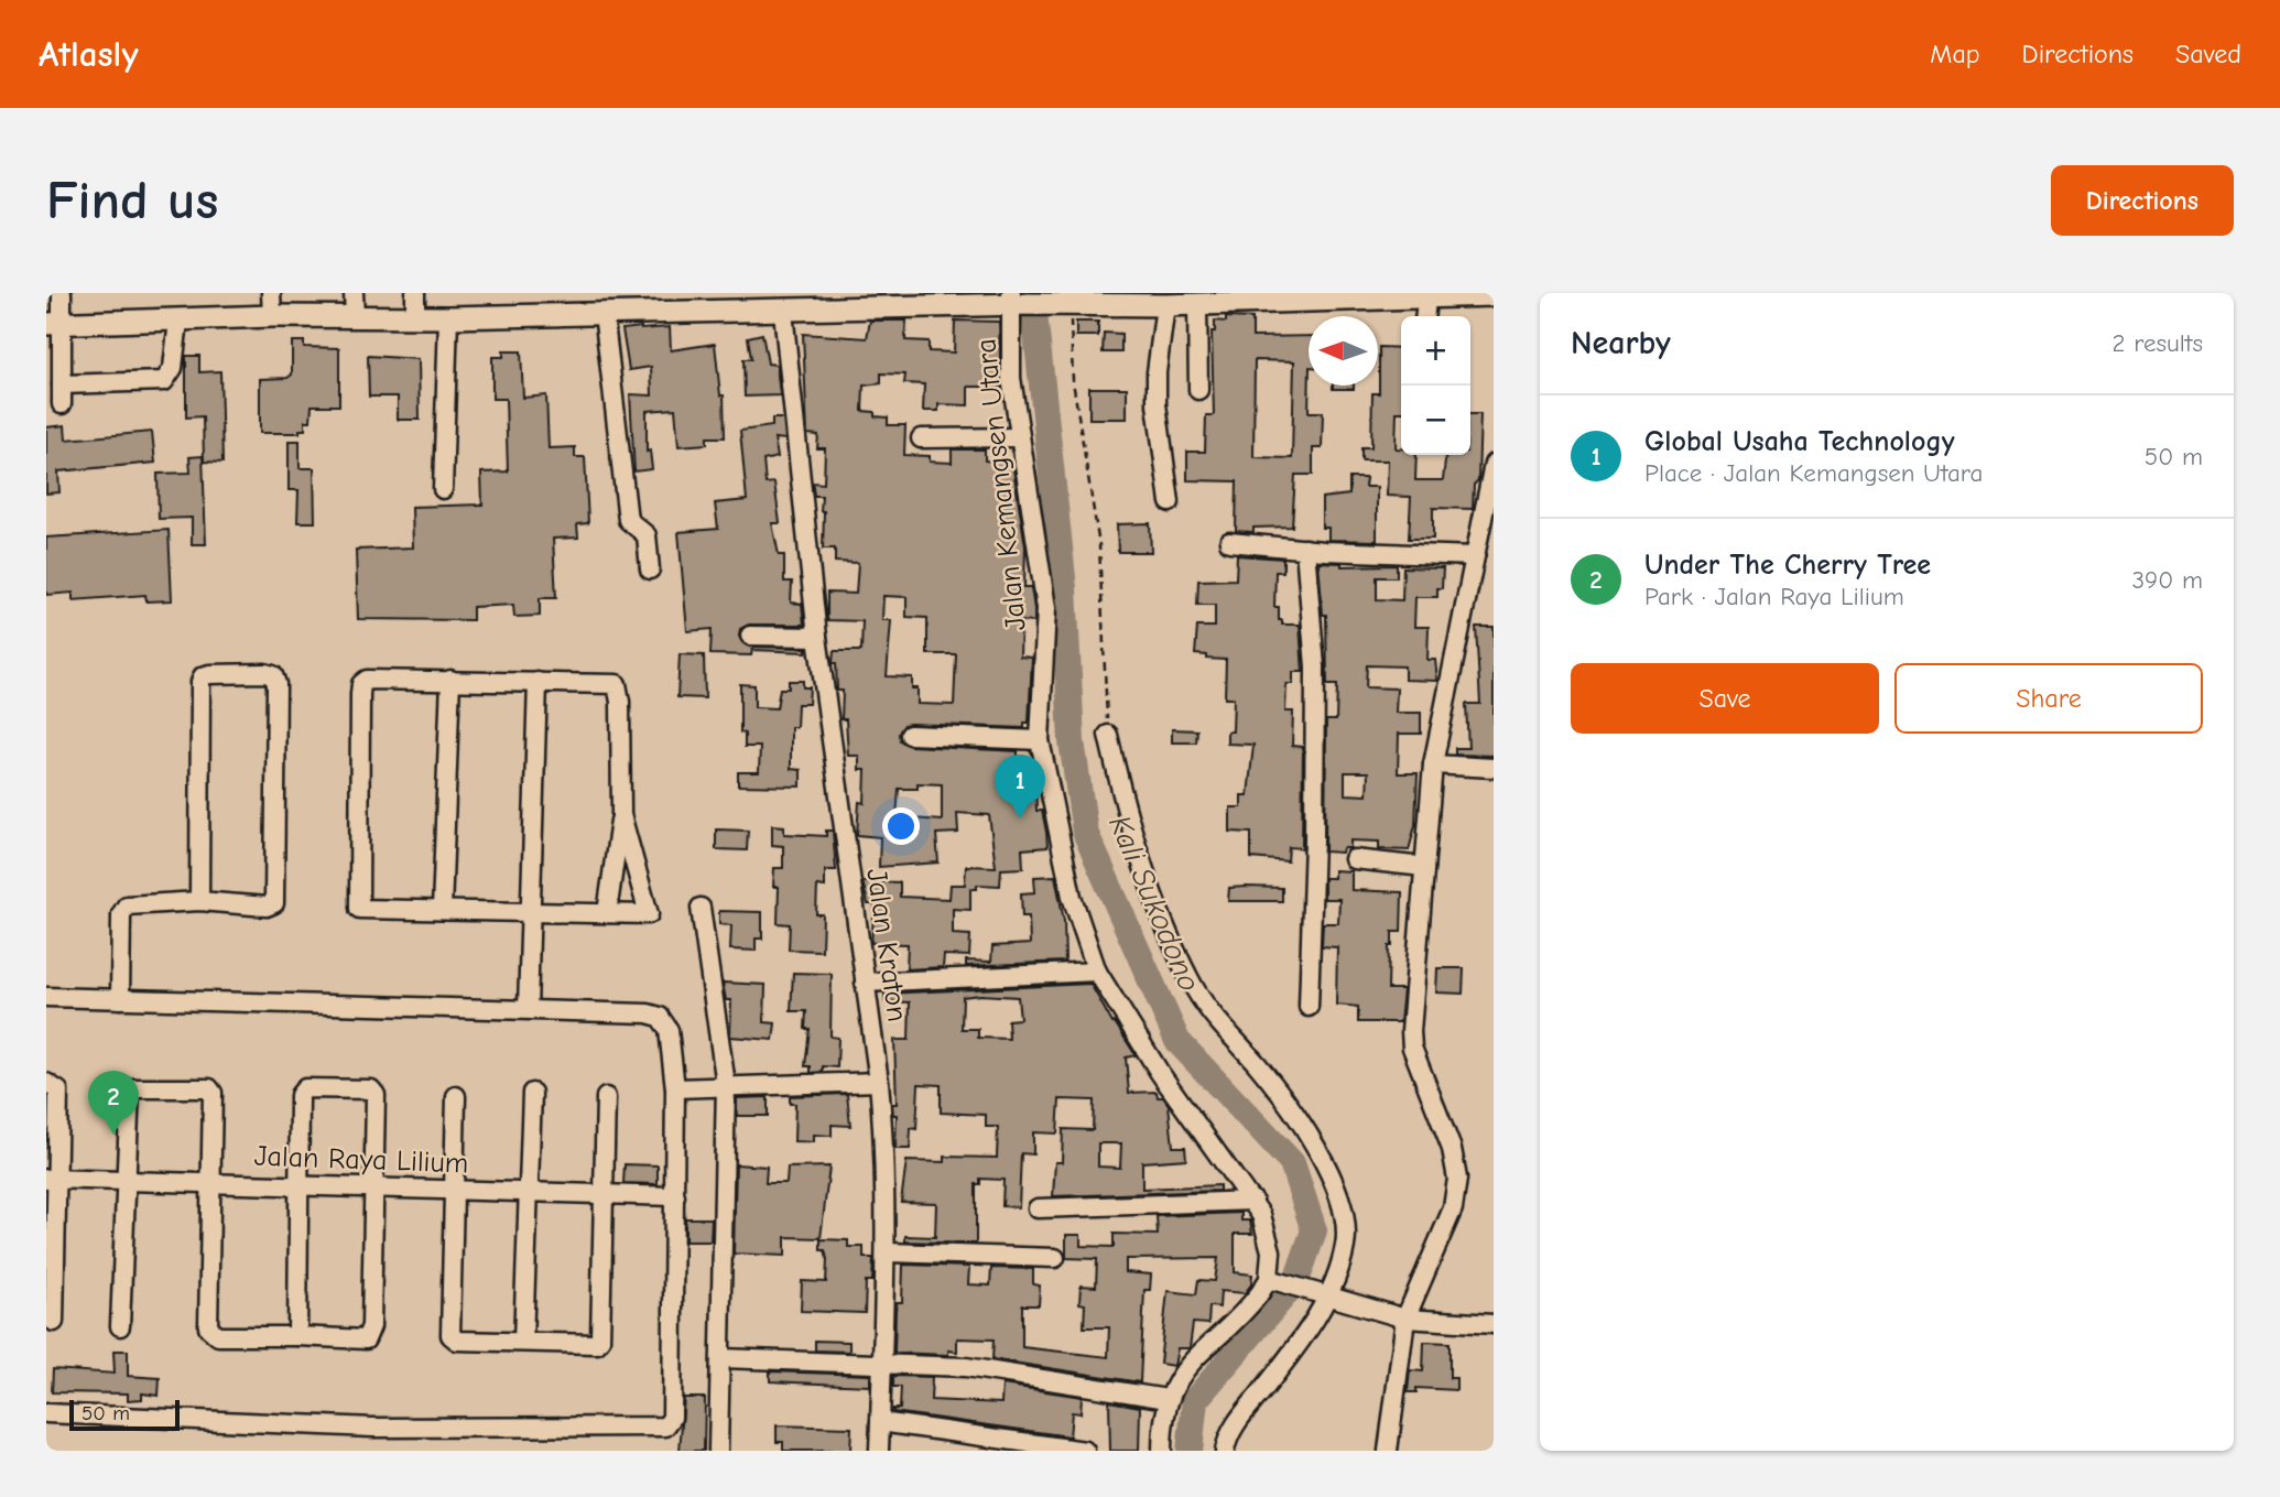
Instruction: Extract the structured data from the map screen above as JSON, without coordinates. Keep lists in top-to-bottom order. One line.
{"streets":{"street":["Jalan Kemangsen Utara","Jalan Kraton","Jalan Raya Lilium"]},"water":["Kali Sukodono"],"scale_bar":"50 m","north":"left","page":{"header":"Atlasly","nav":["Map","Directions","Saved"],"buttons":["Directions",["Save","Share"]],"title":"Find us","heading":["Nearby","2 results"],"map_buttons":["+","−"],"list":[{"mark":"1","name":"Global Usaha Technology","note":"Place · Jalan Kemangsen Utara","value":"50 m"},{"mark":"2","name":"Under The Cherry Tree","note":"Park · Jalan Raya Lilium","value":"390 m"}],"pins":["1","2"],"scale":"50 m"}}
